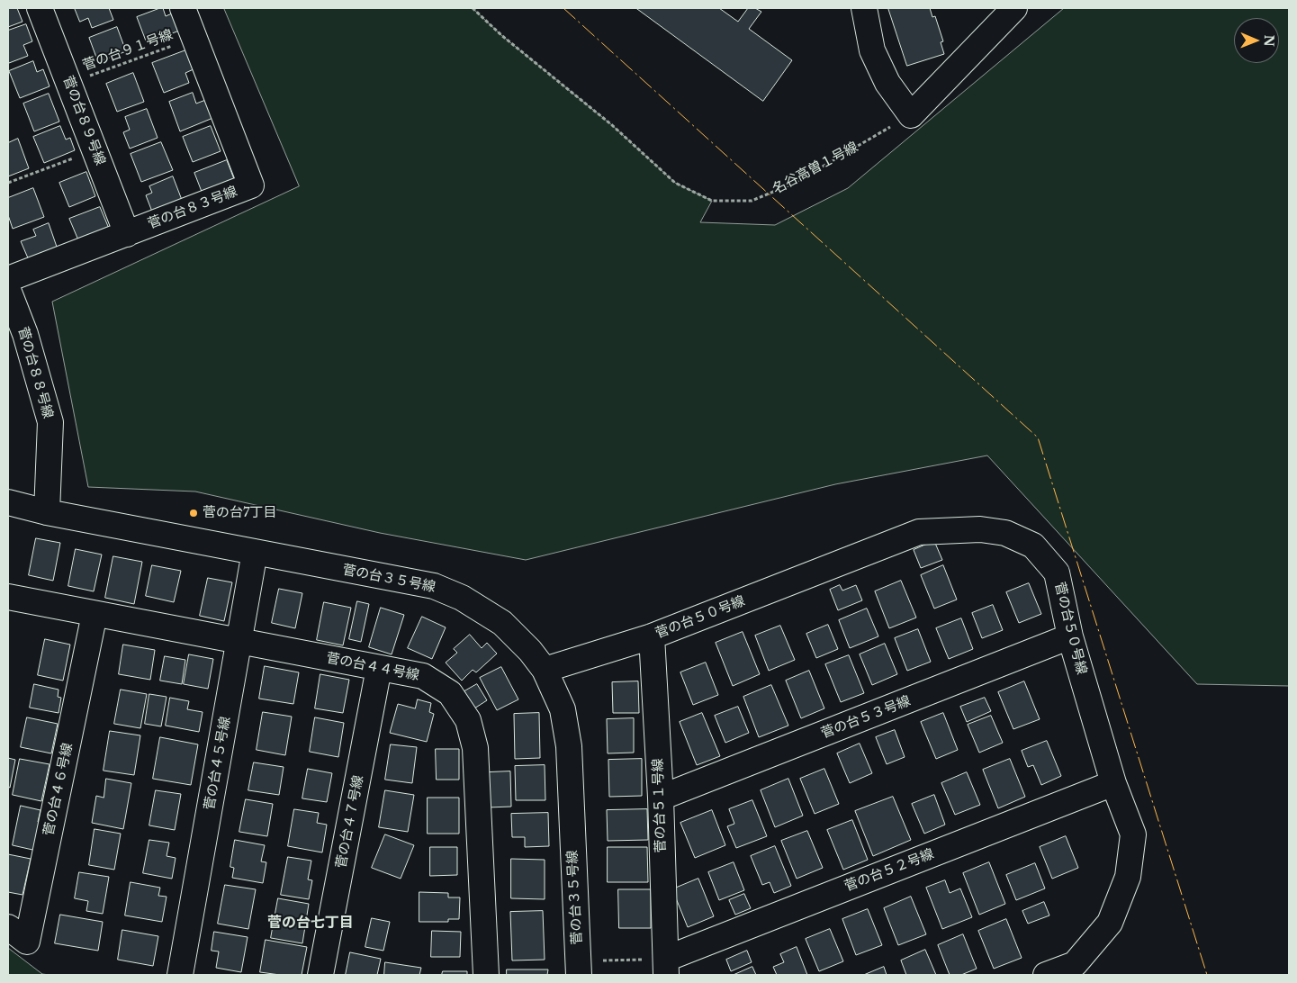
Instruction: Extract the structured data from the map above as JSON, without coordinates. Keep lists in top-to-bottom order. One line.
{"streets":{"street":["菅の台８９号線","菅の台８３号線","菅の台８８号線","菅の台３５号線","菅の台５０号線","菅の台４４号線","菅の台５３号線","菅の台４５号線","菅の台４６号線","菅の台５１号線","菅の台４７号線","菅の台５２号線"],"path":["菅の台９１号線","名谷高曽１号線"]},"crossings":[["菅の台９１号線","菅の台８９号線"],["菅の台９１号線","菅の台８３号線"],["菅の台８９号線","菅の台８３号線"],["菅の台８８号線","菅の台３５号線"],["菅の台３５号線","菅の台５０号線"],["菅の台３５号線","菅の台４５号線"],["菅の台５０号線","菅の台５３号線"],["菅の台５０号線","菅の台５１号線"],["菅の台５０号線","菅の台５２号線"],["菅の台４４号線","菅の台４５号線"],["菅の台４４号線","菅の台４６号線"],["菅の台４４号線","菅の台４７号線"],["菅の台５３号線","菅の台５１号線"],["菅の台５１号線","菅の台５２号線"]],"districts":["菅の台七丁目"],"places":["菅の台7丁目"],"north":"right"}
